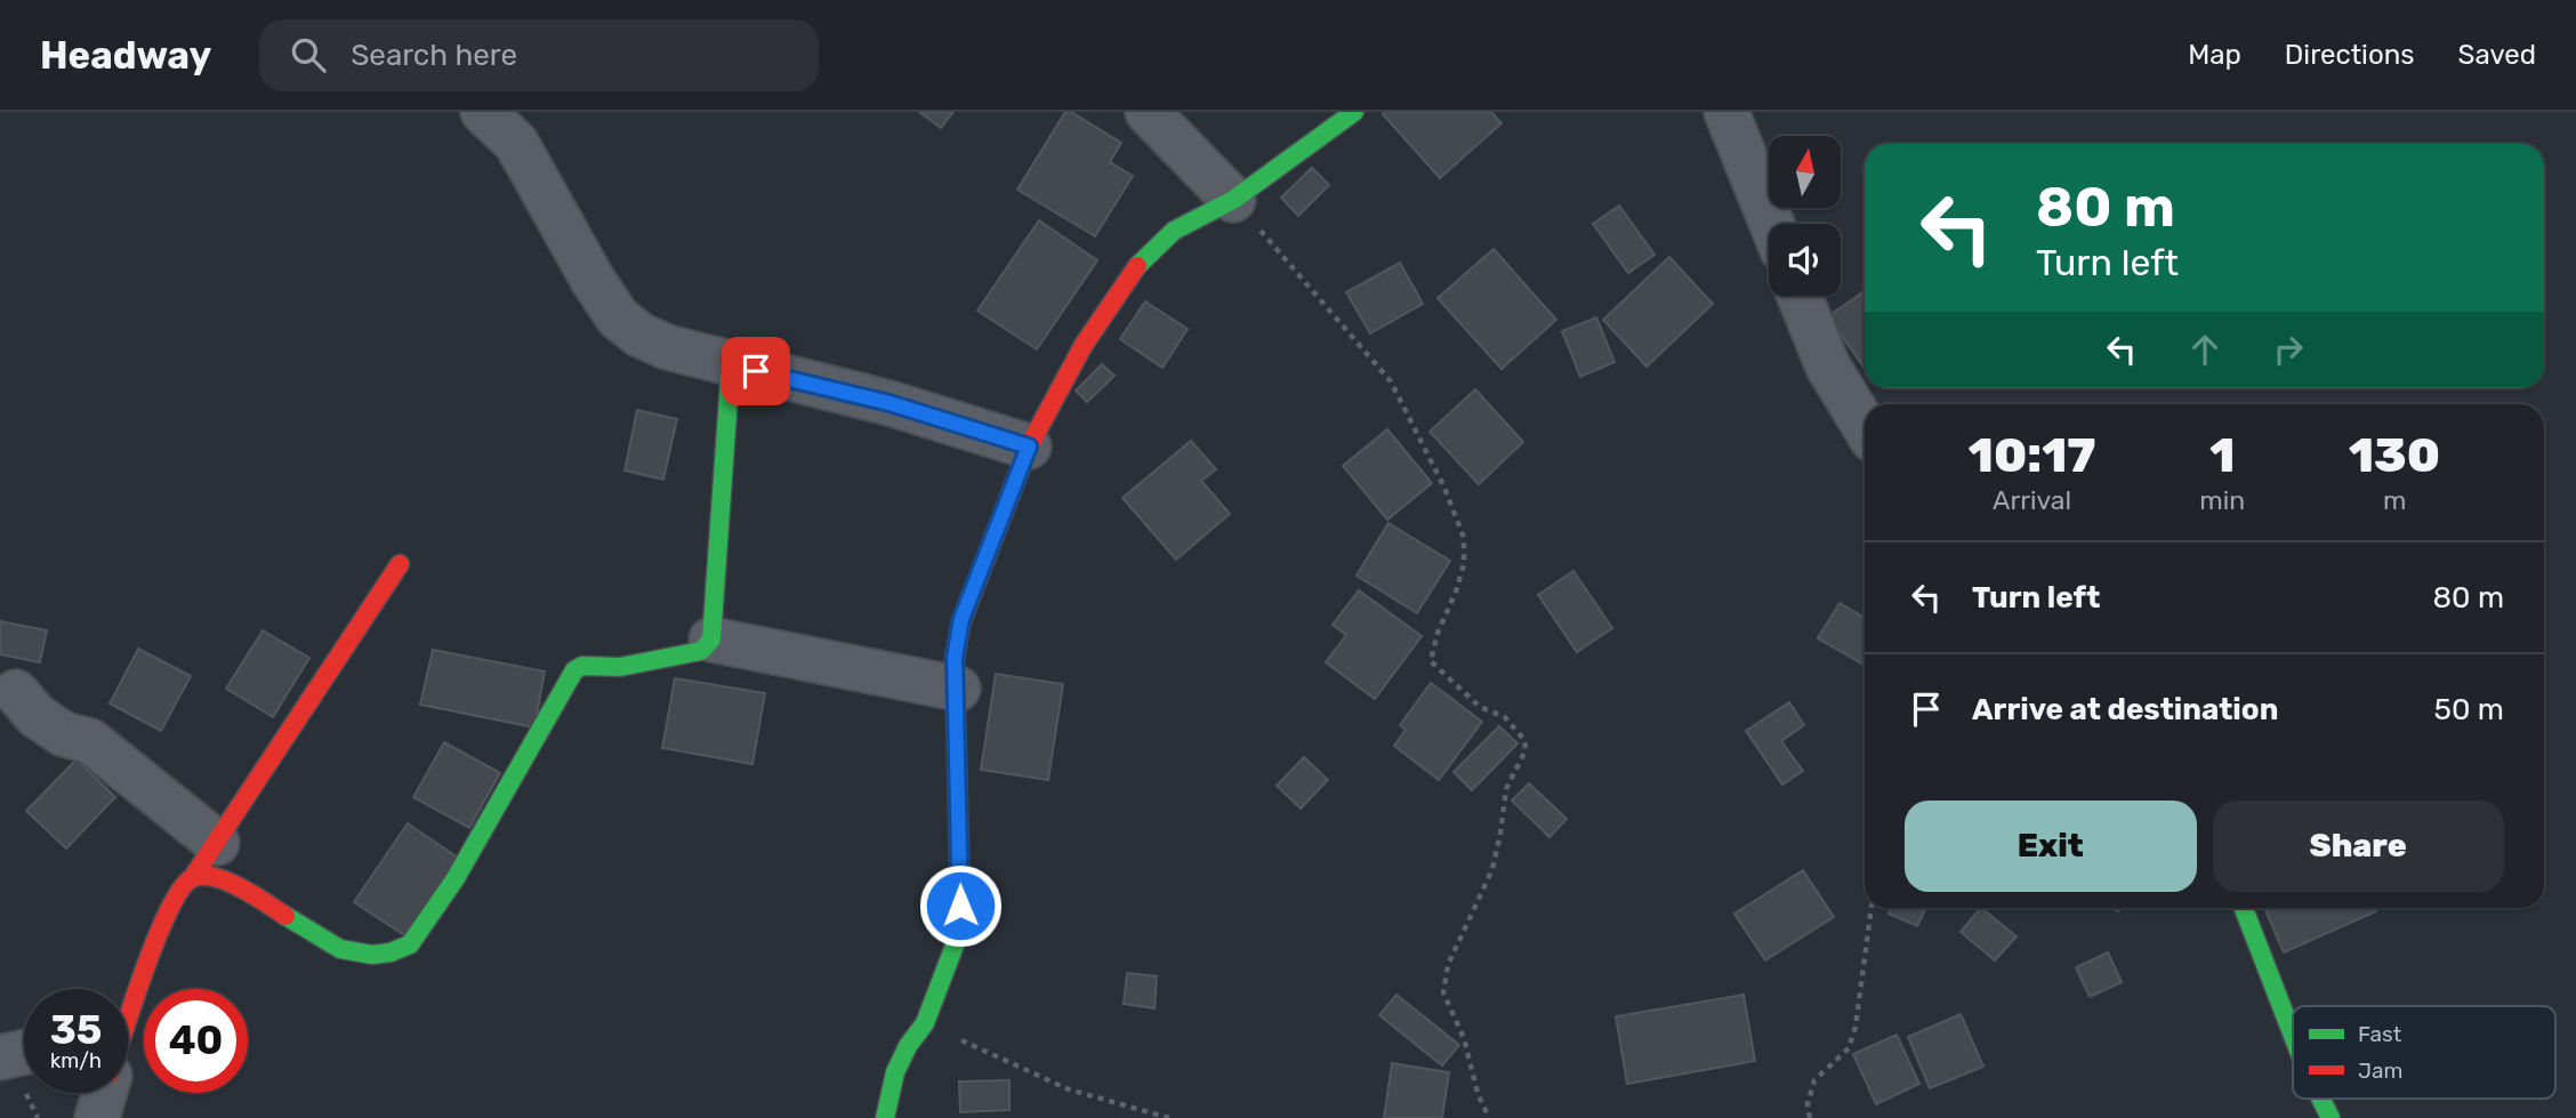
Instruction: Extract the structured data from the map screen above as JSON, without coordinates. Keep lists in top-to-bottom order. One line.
{"legend":["Fast","Jam"],"north":"top","page":{"header":"Headway","search":"Search here","nav":["Map","Directions","Saved"],"turn":["80 m","Turn left"],"eta":["10:17","Arrival","1","min","130","m"],"list":[{"name":"Turn left","value":"80 m"},{"name":"Arrive at destination","value":"50 m"}],"buttons":["Exit","Share"],"speed":"35 km/h","limit":"40"}}
